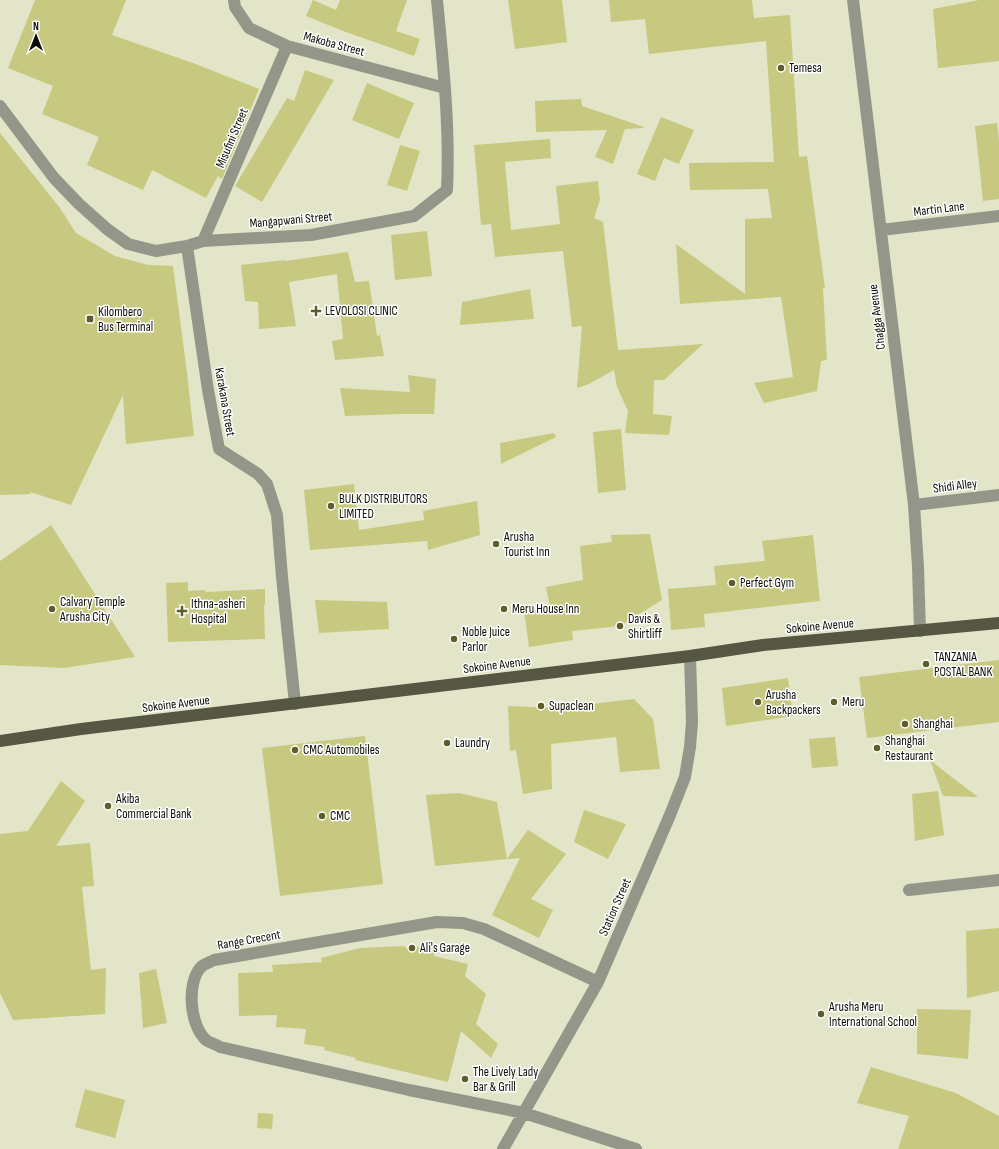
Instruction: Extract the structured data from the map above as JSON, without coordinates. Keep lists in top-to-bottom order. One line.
{"streets":{"main road":["Sokoine Avenue"],"street":["Makoba Street","Misufini Street","Martin Lane","Mangapwani Street","Chagga Avenue","Karakana Street","Shidi Alley","Station Street","Range Crecent"]},"crossings":[["Makoba Street","Misufini Street"],["Makoba Street","Mangapwani Street"],["Misufini Street","Mangapwani Street"],["Martin Lane","Chagga Avenue"],["Mangapwani Street","Karakana Street"],["Chagga Avenue","Shidi Alley"],["Chagga Avenue","Sokoine Avenue"],["Karakana Street","Sokoine Avenue"],["Sokoine Avenue","Station Street"],["Station Street","Range Crecent"]],"places":{"other":["Temesa","BULK DISTRIBUTORS LIMITED","Arusha Tourist Inn","Perfect Gym","Calvary Temple Arusha City","Meru House Inn","Davis & Shirtliff","Noble Juice Parlor","TANZANIA POSTAL BANK","Arusha Backpackers","Meru","Supaclean","Shanghai","Laundry","Shanghai Restaurant","CMC Automobiles","Akiba Commercial Bank","CMC","Ali's Garage","Arusha Meru International School","The Lively Lady Bar & Grill"],"health":["LEVOLOSI CLINIC","Ithna-asheri Hospital"],"transit":["Kilombero Bus Terminal"]},"north":"top"}
